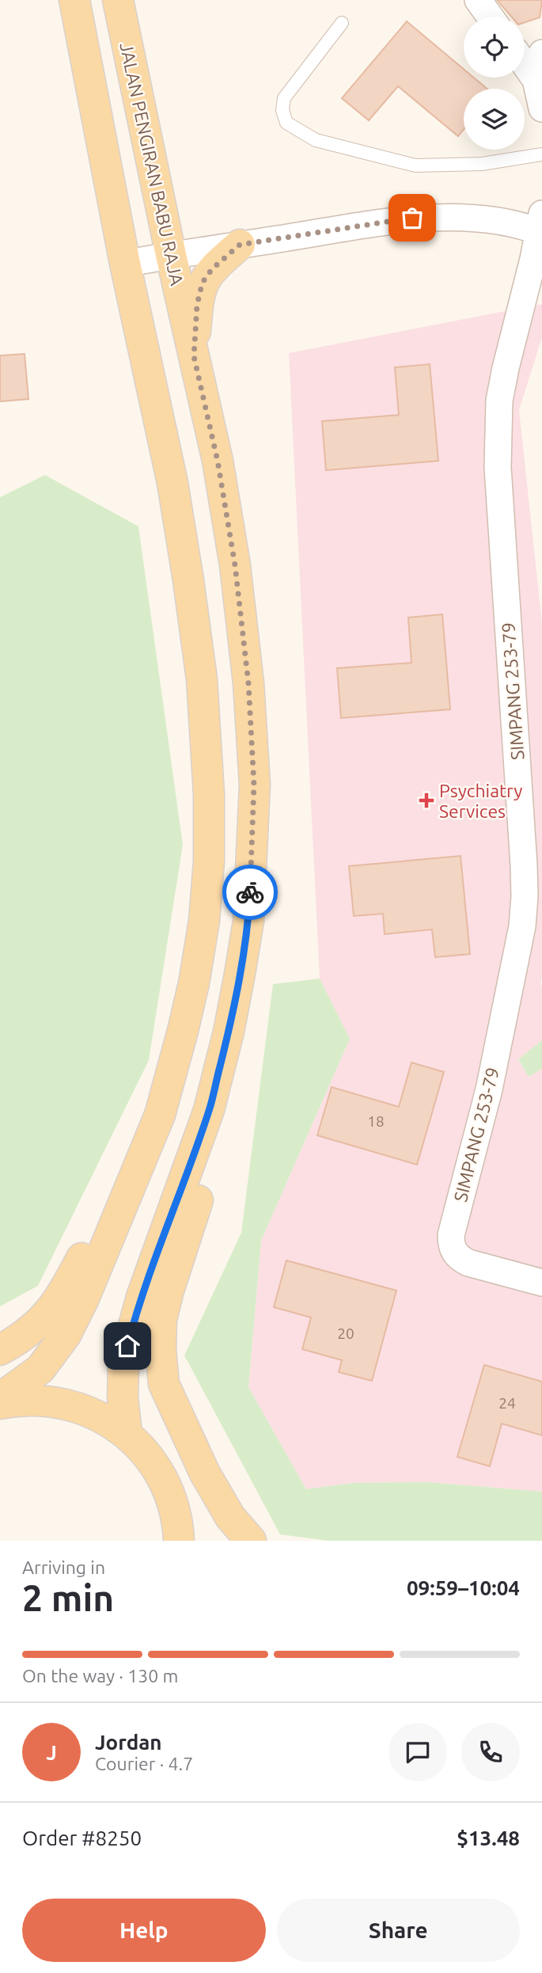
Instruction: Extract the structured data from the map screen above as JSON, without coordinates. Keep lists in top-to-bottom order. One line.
{"streets":{"main road":["JALAN PENGIRAN BABU RAJA"],"street":["SIMPANG 253-79"]},"places":{"health":["Psychiatry Services"]},"house_numbers":["18","20","24"],"page":{"heading":["2 min","Arriving in","09:59–10:04"],"panel":["Jordan","Courier · 4.7","Order #8250","$13.48"],"bar":"On the way · 130 m","round":"J","buttons":["Help","Share"]}}
